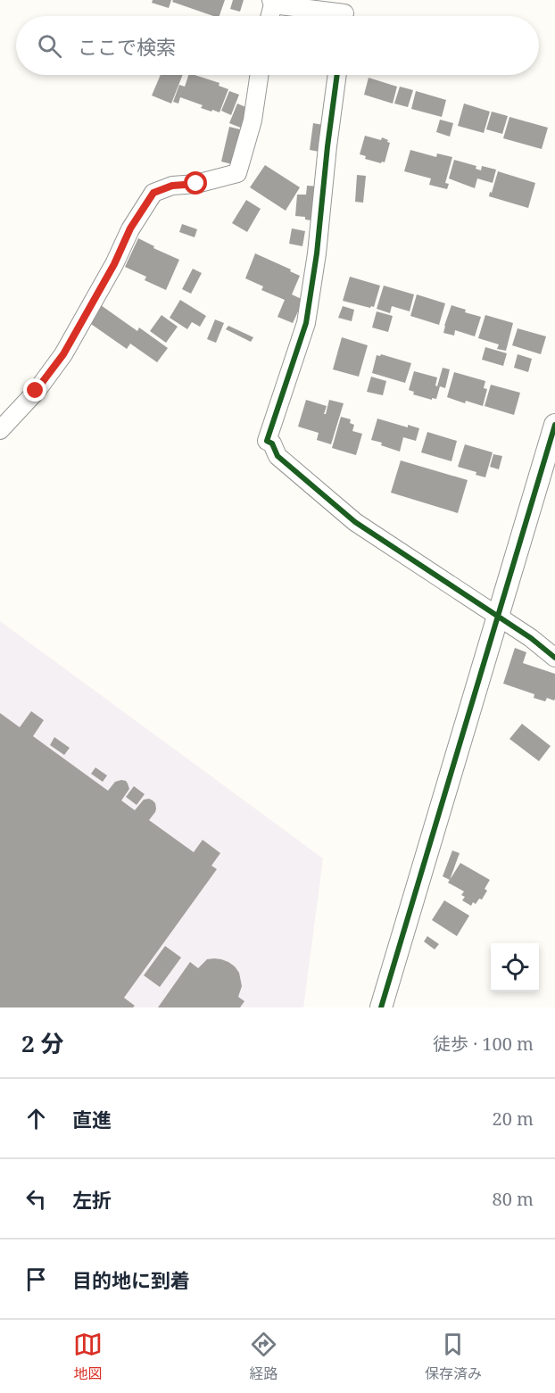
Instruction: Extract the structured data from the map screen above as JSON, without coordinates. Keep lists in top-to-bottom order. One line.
{"page":{"search":"ここで検索","heading":["2 分","徒歩 · 100 m"],"list":[["直進","20 m"],["左折","80 m"],"目的地に到着"],"nav":["地図","経路","保存済み"]}}
